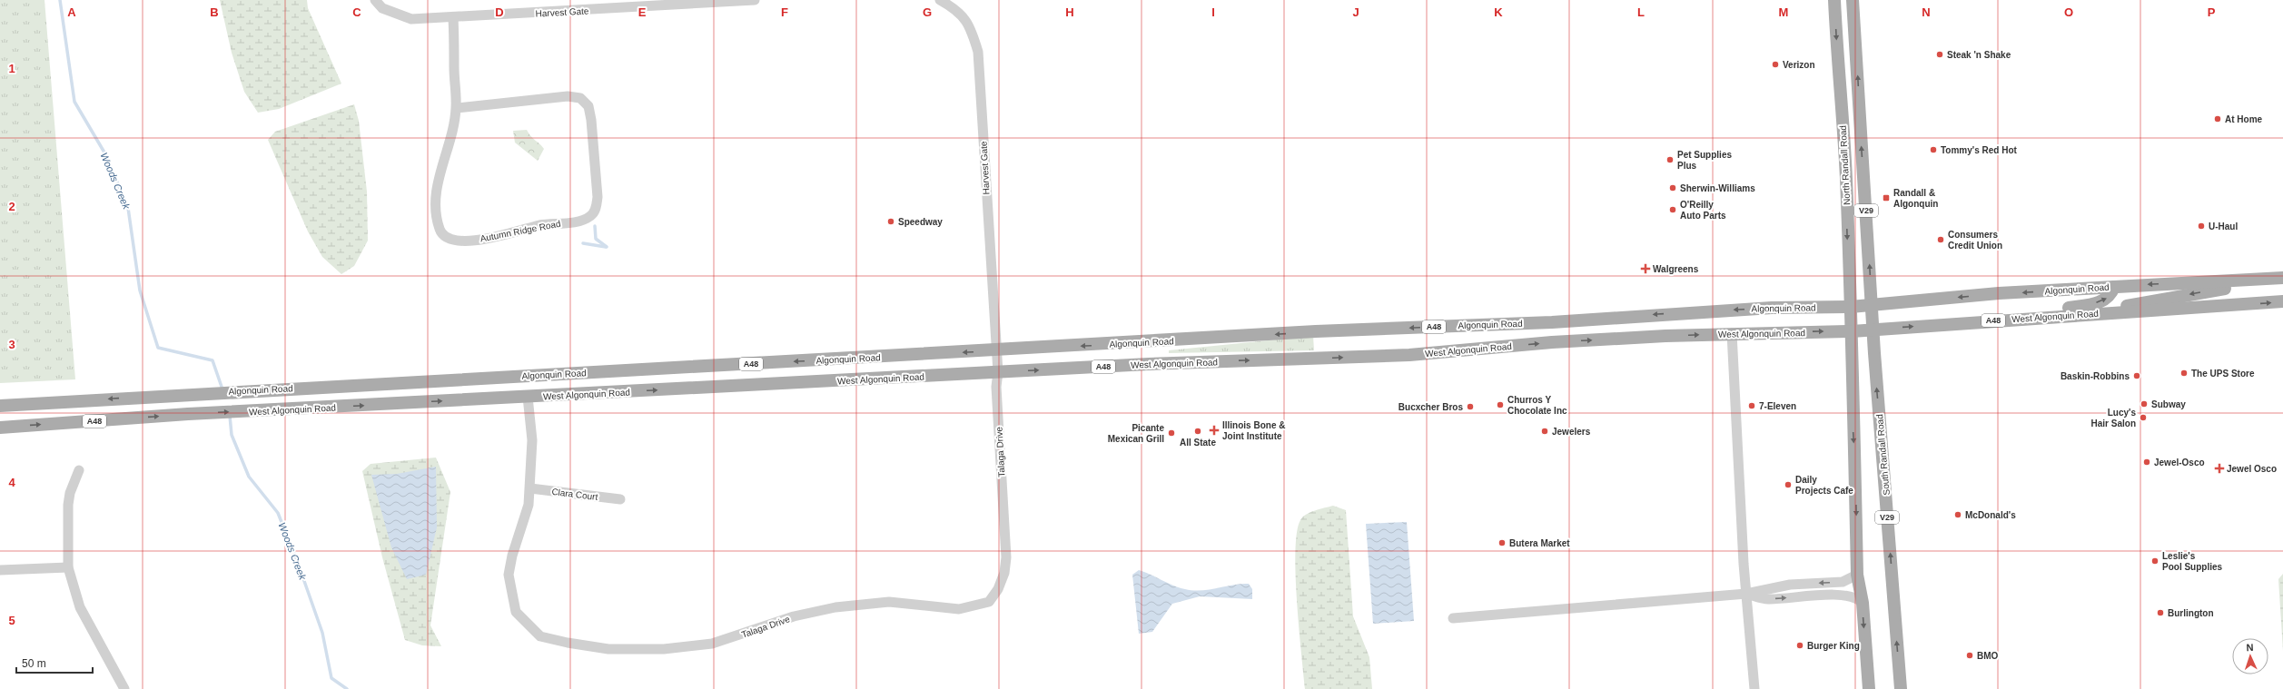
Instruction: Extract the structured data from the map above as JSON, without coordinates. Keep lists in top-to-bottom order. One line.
{"streets":{"main road":["North Randall Road","V29","Algonquin Road","West Algonquin Road","A48","South Randall Road"],"street":["Harvest Gate","Autumn Ridge Road","Talaga Drive","Clara Court"]},"crossings":[["Harvest Gate","Autumn Ridge Road"],["Harvest Gate","Algonquin Road"],["Harvest Gate","Talaga Drive"],["North Randall Road","V29"],["North Randall Road","Algonquin Road"],["North Randall Road","West Algonquin Road"],["North Randall Road","South Randall Road"],["V29","West Algonquin Road"],["Algonquin Road","Talaga Drive"],["West Algonquin Road","Talaga Drive"],["West Algonquin Road","South Randall Road"],["Talaga Drive","Clara Court"]],"one_way":["Algonquin Road","West Algonquin Road"],"water":["Woods Creek"],"places":{"other":["Steak 'n Shake","Verizon","At Home","Tommy's Red Hot","Pet Supplies Plus","Sherwin-Williams","O'Reilly Auto Parts","Speedway","U-Haul","Consumers Credit Union","The UPS Store","Baskin-Robbins","Subway","Churros Y Chocolate Inc","7-Eleven","Bucxcher Bros","Lucy's Hair Salon","All State","Jewelers","Picante Mexican Grill","Jewel-Osco","Daily Projects Cafe","McDonald's","Butera Market","Leslie's Pool Supplies","Burlington","Burger King","BMO"],"transit":["Randall & Algonquin"],"health":["Walgreens","Illinois Bone & Joint Institute","Jewel Osco"]},"scale_bar":"50 m","north":"top","grid":{"columns":["A","B","C","D","E","F","G","H","I","J","K","L","M","N","O","P"],"rows":["1","2","3","4","5"]}}
